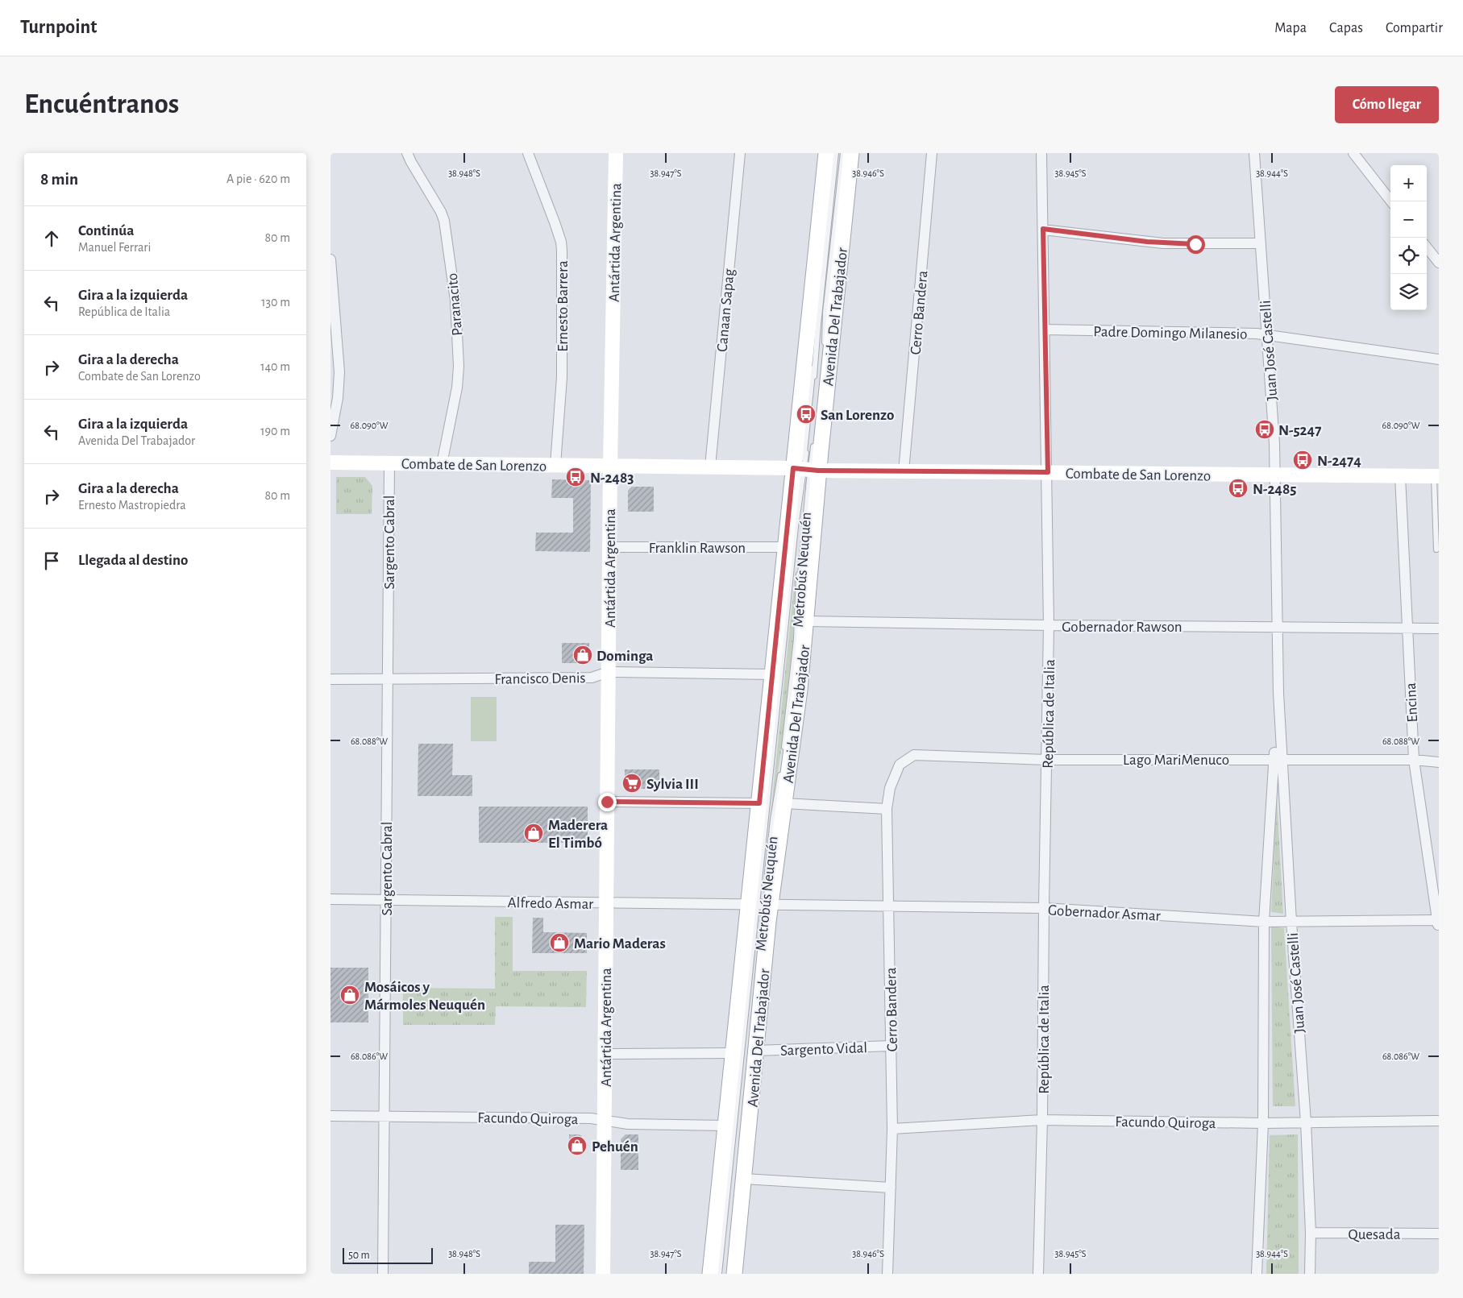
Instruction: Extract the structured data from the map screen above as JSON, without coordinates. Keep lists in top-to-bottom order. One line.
{"streets":{"main road":["Antártida Argentina","Avenida Del Trabajador","Combate de San Lorenzo"],"street":["Paranacito","Ernesto Barrera","Canaan Sapag","Cerro Bandera","Padre Domingo Milanesio","Juan José Castelli","Sargento Cabral","Franklin Rawson","Gobernador Rawson","Francisco Denis","Encina","República de Italia","Lago MariMenuco","Alfredo Asmar","Gobernador Asmar","Sargento Vidal","Facundo Quiroga","Quesada"],"lane":["Metrobús Neuquén"]},"crossings":[["Antártida Argentina","Combate de San Lorenzo"],["Antártida Argentina","Franklin Rawson"],["Antártida Argentina","Francisco Denis"],["Antártida Argentina","Alfredo Asmar"],["Antártida Argentina","Facundo Quiroga"],["Paranacito","Combate de San Lorenzo"],["Ernesto Barrera","Combate de San Lorenzo"],["Canaan Sapag","Combate de San Lorenzo"],["Cerro Bandera","Combate de San Lorenzo"],["Cerro Bandera","Lago MariMenuco"],["Cerro Bandera","Gobernador Asmar"],["Cerro Bandera","Sargento Vidal"],["Cerro Bandera","Facundo Quiroga"],["Avenida Del Trabajador","Combate de San Lorenzo"],["Avenida Del Trabajador","Franklin Rawson"],["Avenida Del Trabajador","Metrobús Neuquén"],["Avenida Del Trabajador","Gobernador Rawson"],["Avenida Del Trabajador","Francisco Denis"],["Avenida Del Trabajador","Alfredo Asmar"],["Avenida Del Trabajador","Gobernador Asmar"],["Avenida Del Trabajador","Sargento Vidal"],["Avenida Del Trabajador","Facundo Quiroga"],["Padre Domingo Milanesio","Juan José Castelli"],["Padre Domingo Milanesio","República de Italia"],["Juan José Castelli","Combate de San Lorenzo"],["Juan José Castelli","Gobernador Rawson"],["Juan José Castelli","Lago MariMenuco"],["Juan José Castelli","Gobernador Asmar"],["Juan José Castelli","Facundo Quiroga"],["Juan José Castelli","Quesada"],["Combate de San Lorenzo","Sargento Cabral"],["Combate de San Lorenzo","Metrobús Neuquén"],["Combate de San Lorenzo","Encina"],["Combate de San Lorenzo","República de Italia"],["Sargento Cabral","Francisco Denis"],["Sargento Cabral","Alfredo Asmar"],["Sargento Cabral","Facundo Quiroga"],["Metrobús Neuquén","Alfredo Asmar"],["Metrobús Neuquén","Gobernador Asmar"],["Gobernador Rawson","Encina"],["Gobernador Rawson","República de Italia"],["Encina","Lago MariMenuco"],["Encina","Gobernador Asmar"],["República de Italia","Lago MariMenuco"],["República de Italia","Gobernador Asmar"],["República de Italia","Facundo Quiroga"],["Alfredo Asmar","Gobernador Asmar"]],"places":{"bus stop":["San Lorenzo","N-5247","N-2474","N-2483","N-2485"],"shop":["Dominga","Maderera El Timbó","Mario Maderas","Mosáicos y Mármoles Neuquén","Pehuén"],"supermarket":["Sylvia III"]},"scale_bar":"50 m","page":{"header":"Turnpoint","nav":["Mapa","Capas","Compartir"],"buttons":"Cómo llegar","title":"Encuéntranos","heading":["8 min","A pie · 620 m"],"map_buttons":["+","−"],"list":[["Continúa","Manuel Ferrari","80 m"],["Gira a la izquierda","República de Italia","130 m"],["Gira a la derecha","Combate de San Lorenzo","140 m"],["Gira a la izquierda","Avenida Del Trabajador","190 m"],["Gira a la derecha","Ernesto Mastropiedra","80 m"],"Llegada al destino"],"scale":"50 m"},"coordinates":["38.948°S","38.947°S","38.946°S","38.945°S","38.944°S","68.090°W","68.088°W","68.086°W"]}
